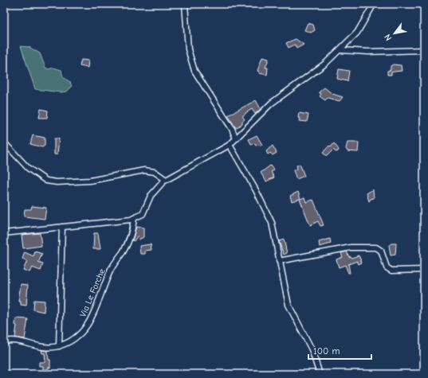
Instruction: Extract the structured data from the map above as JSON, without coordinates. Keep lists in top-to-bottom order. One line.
{"streets":{"street":["Via Le Forche"]},"scale_bar":"100 m","north":"bottom left"}
